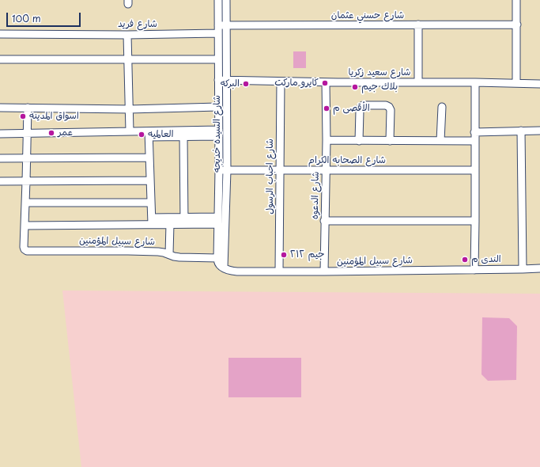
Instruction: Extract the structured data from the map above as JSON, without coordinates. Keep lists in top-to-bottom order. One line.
{"streets":{"street":["شارع حسني عثمان","شارع فريد","شارع سعيد زكريا","شارع السيده خديجه","شارع الصحابه الكرام","شارع احباب الرسول","شارع الدعوه","شارع سبيل المؤمنين"]},"crossings":[["شارع حسني عثمان","شارع السيده خديجه"],["شارع فريد","شارع السيده خديجه"],["شارع سعيد زكريا","شارع السيده خديجه"],["شارع سعيد زكريا","شارع احباب الرسول"],["شارع سعيد زكريا","شارع الدعوه"],["شارع السيده خديجه","شارع الصحابه الكرام"],["شارع السيده خديجه","شارع سبيل المؤمنين"],["شارع الصحابه الكرام","شارع احباب الرسول"],["شارع الصحابه الكرام","شارع الدعوه"],["شارع احباب الرسول","شارع سبيل المؤمنين"],["شارع الدعوه","شارع سبيل المؤمنين"]],"places":["كايرو ماركت","البركه","بلاك جيم","الأقصى م","اسواق المدينه","عمر","العالميه","جيم ٢١٢","الندى م"],"scale_bar":"100 m"}
